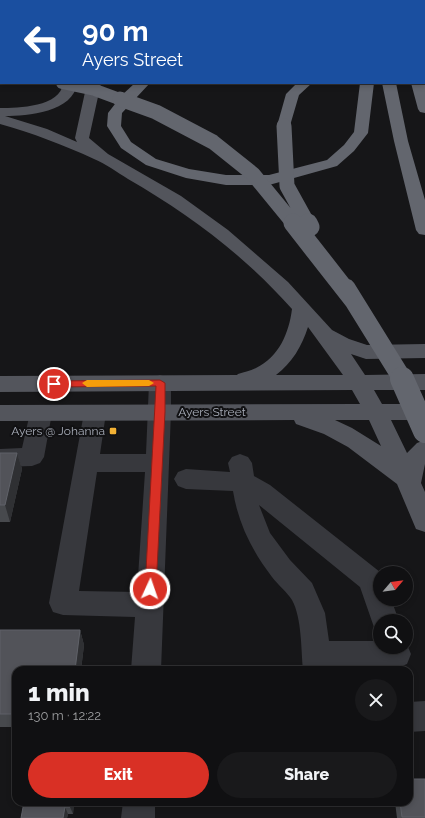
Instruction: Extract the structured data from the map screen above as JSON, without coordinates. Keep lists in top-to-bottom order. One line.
{"streets":{"main road":["Ayers Street"]},"places":{"transit":["Ayers @ Johanna"]},"north":"top right","page":{"turn":["90 m","Ayers Street"],"heading":["1 min","130 m · 12:22"],"buttons":["Exit","Share"]}}
